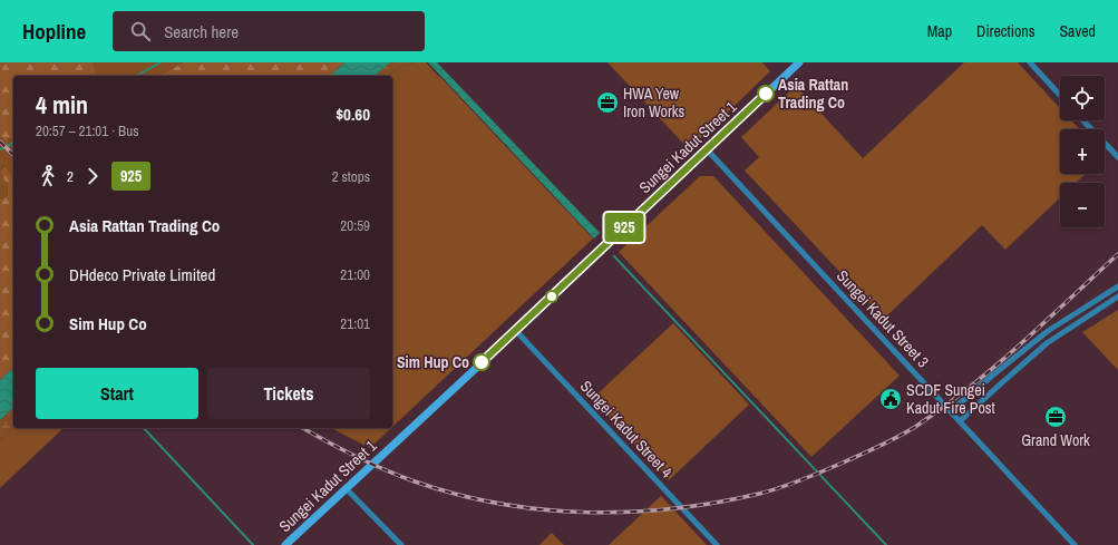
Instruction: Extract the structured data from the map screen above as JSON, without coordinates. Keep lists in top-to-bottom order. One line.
{"streets":{"street":["Sungei Kadut Street 1","Sungei Kadut Street 3","Sungei Kadut Street 4"]},"crossings":[["Sungei Kadut Street 1","Sungei Kadut Street 3"],["Sungei Kadut Street 1","Sungei Kadut Street 4"]],"places":{"other":["Asia Rattan Trading Co","Sim Hup Co"],"office":["HWA Yew Iron Works","Grand Work"],"public building":["SCDF Sungei Kadut Fire Post"]},"lines":["bus line 925"],"page":{"header":"Hopline","search":"Search here","nav":["Map","Directions","Saved"],"on_map":"925","map_buttons":["+","−"],"heading":["4 min","20:57 – 21:01 · Bus","$0.60"],"legs":["2","925","2 stops"],"list":[{"name":"Asia Rattan Trading Co","value":"20:59"},{"name":"DHdeco Private Limited","value":"21:00"},{"name":"Sim Hup Co","value":"21:01"}],"buttons":["Start","Tickets"]}}
